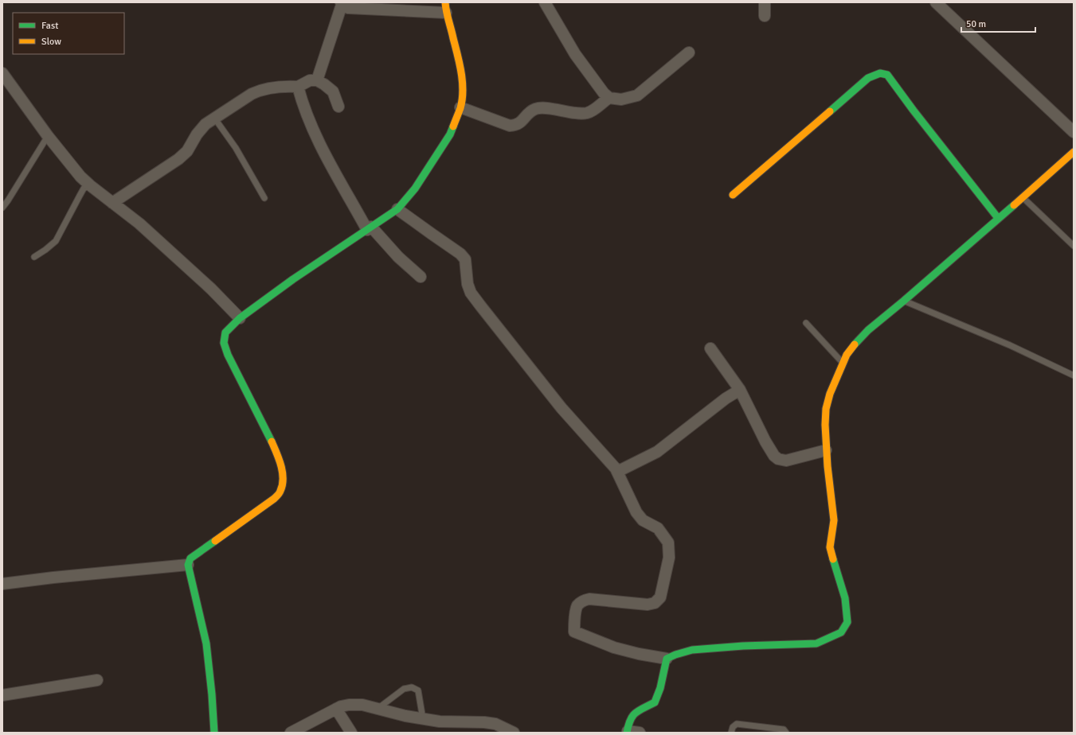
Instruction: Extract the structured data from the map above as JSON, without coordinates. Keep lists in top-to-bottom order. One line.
{"legend":["Fast","Slow"],"scale_bar":"50 m"}
